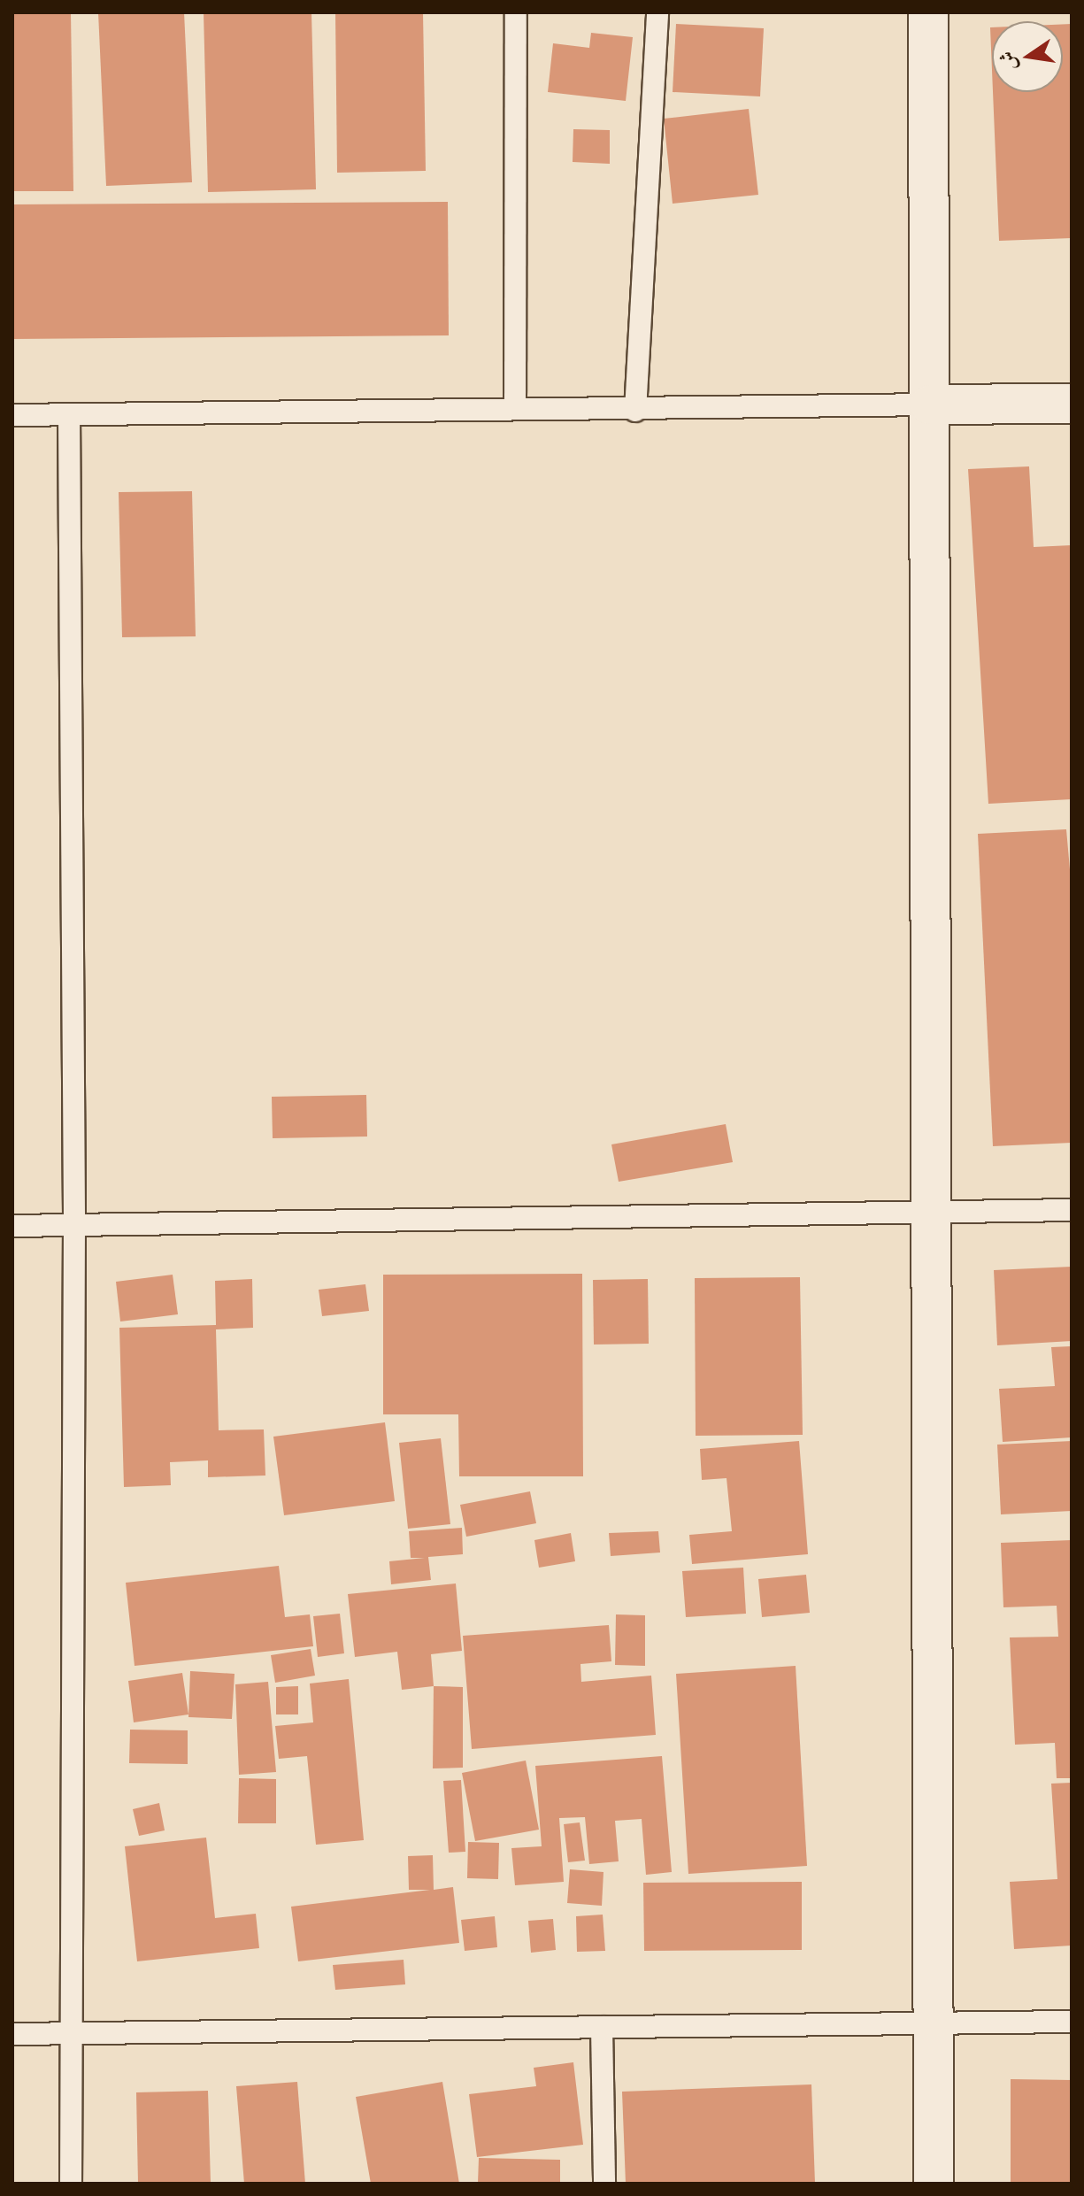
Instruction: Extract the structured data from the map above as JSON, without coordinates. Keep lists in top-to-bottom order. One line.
{"north":"left"}
